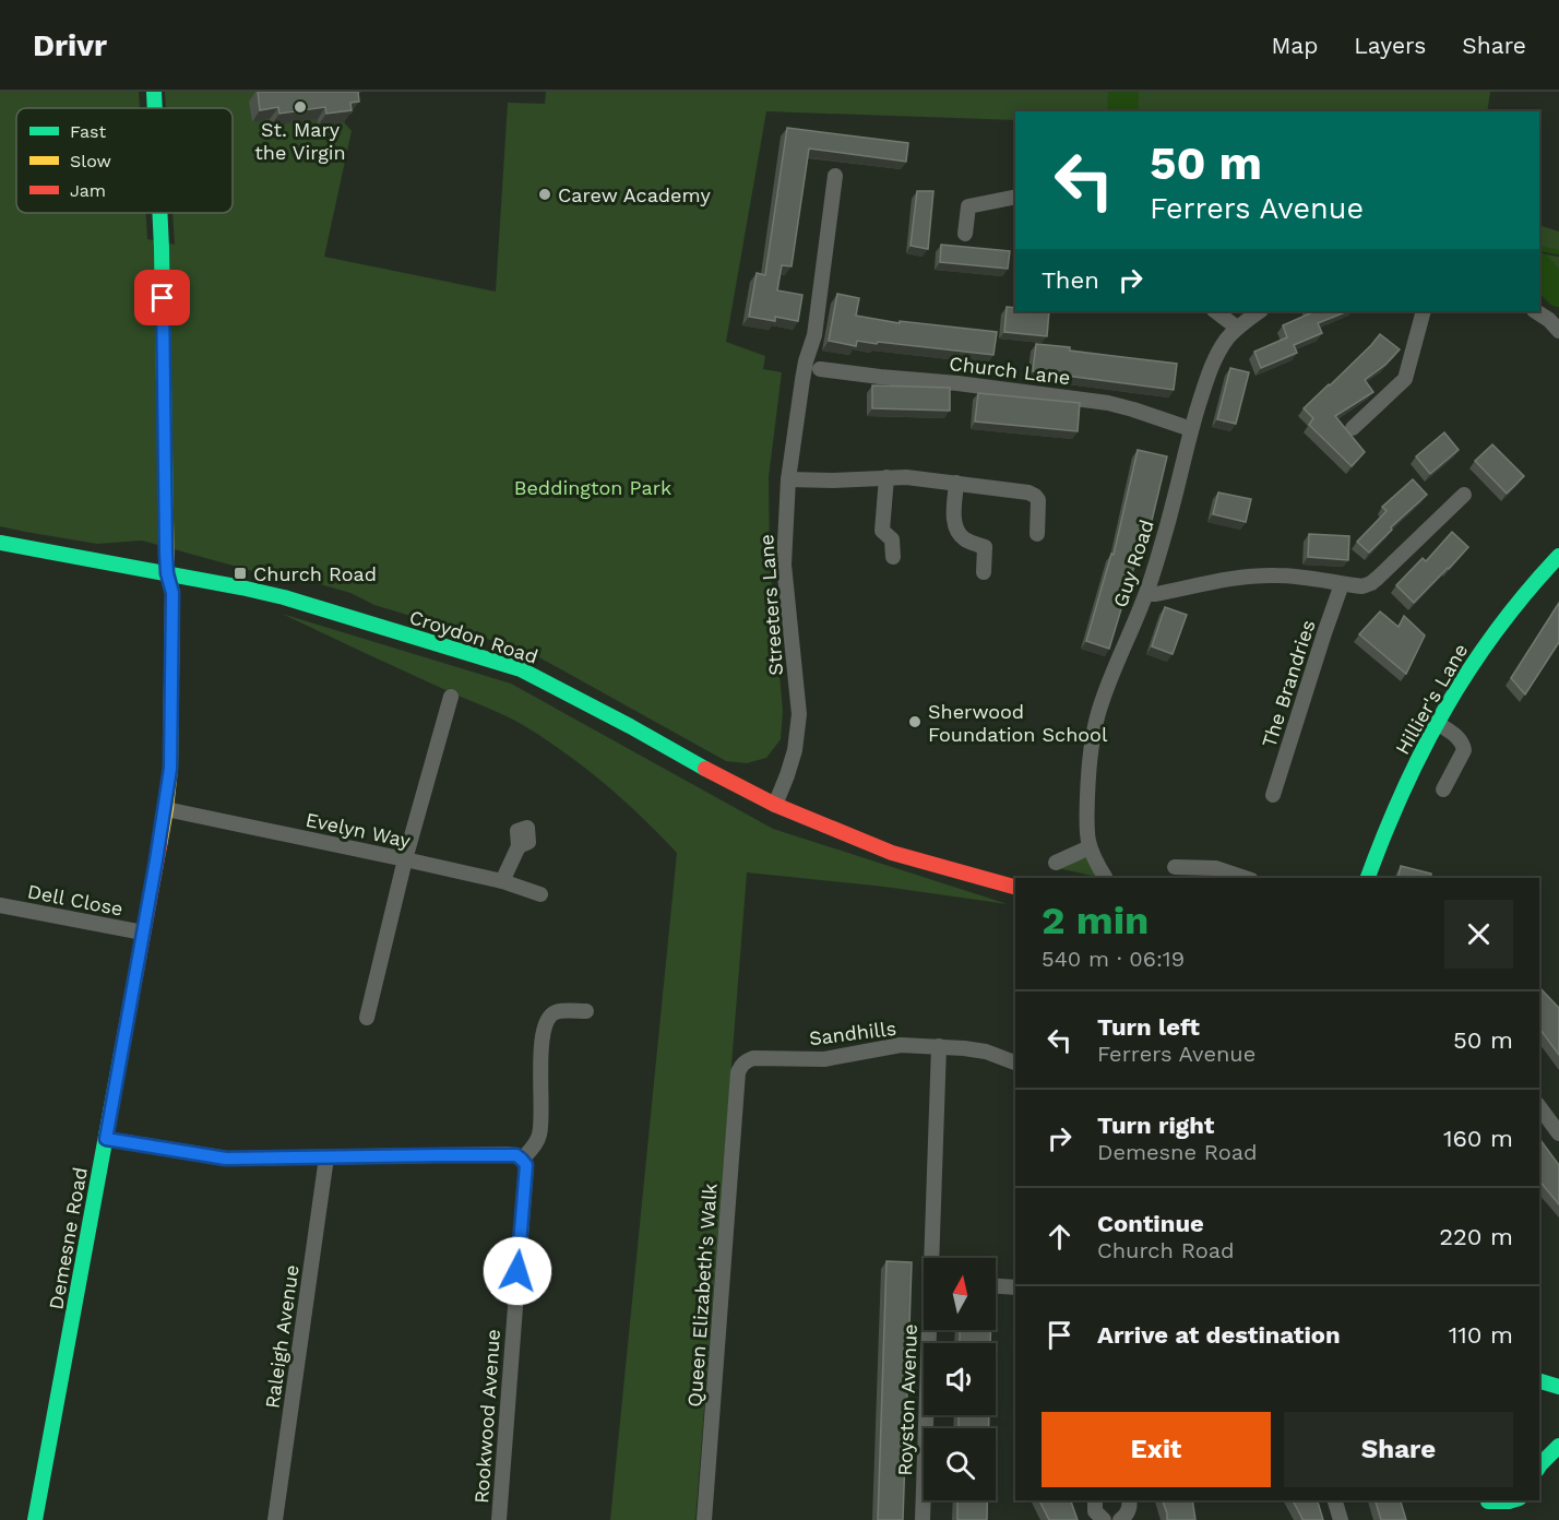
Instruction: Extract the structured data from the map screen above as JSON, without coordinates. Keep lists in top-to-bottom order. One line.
{"streets":{"main road":["Croydon Road","Hillier's Lane","Demesne Road"],"street":["Church Lane","Guy Road","Streeters Lane","The Brandries","Evelyn Way","Dell Close","Sandhills","Queen Elizabeth's Walk","Raleigh Avenue","Royston Avenue","Rookwood Avenue"]},"crossings":[["Church Lane","Guy Road"],["Streeters Lane","Croydon Road"],["Croydon Road","Demesne Road"],["Evelyn Way","Demesne Road"],["Dell Close","Demesne Road"],["Sandhills","Queen Elizabeth's Walk"],["Sandhills","Royston Avenue"]],"parks":["Beddington Park"],"places":{"other":["St. Mary the Virgin","Carew Academy","Sherwood Foundation School"],"transit":["Church Road"]},"legend":["Fast","Slow","Jam"],"north":"top","page":{"header":"Drivr","nav":["Map","Layers","Share"],"turn":["50 m","Ferrers Avenue"],"then":"Then","heading":["2 min","540 m · 06:19"],"list":[{"name":"Turn left","note":"Ferrers Avenue","value":"50 m"},{"name":"Turn right","note":"Demesne Road","value":"160 m"},{"name":"Continue","note":"Church Road","value":"220 m"},{"name":"Arrive at destination","value":"110 m"}],"buttons":["Exit","Share"]}}
